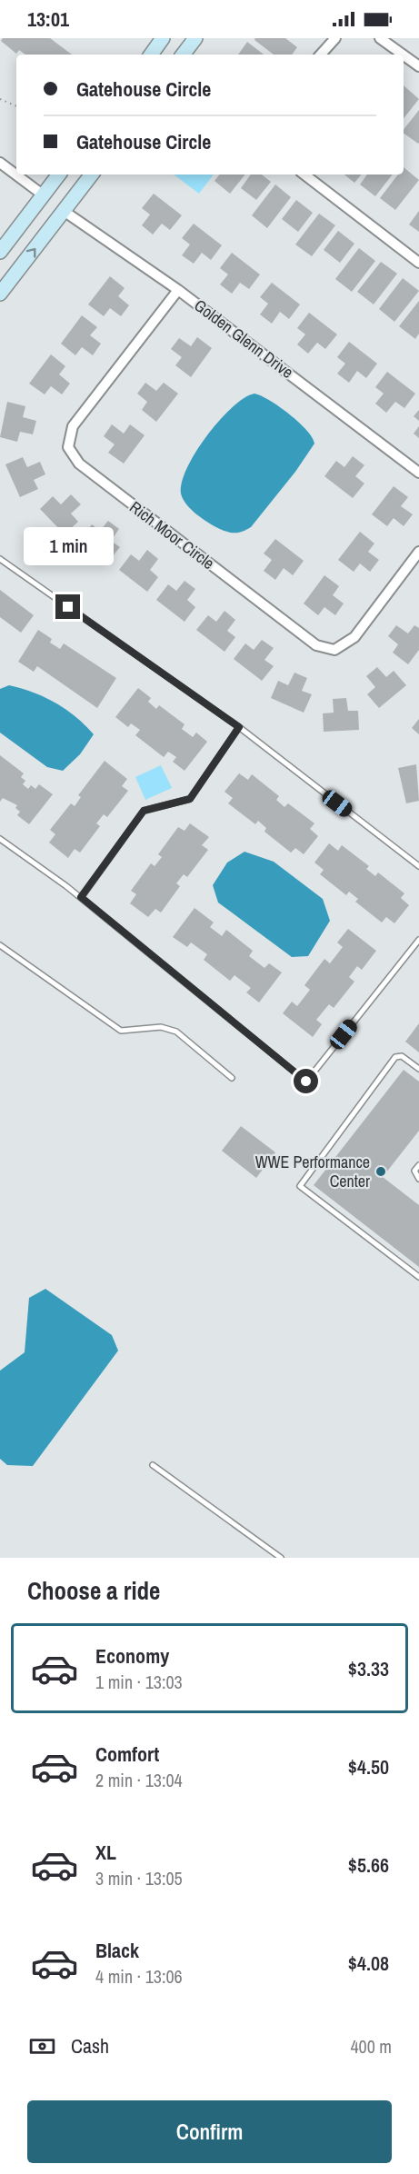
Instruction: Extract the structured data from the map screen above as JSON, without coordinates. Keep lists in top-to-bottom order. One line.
{"streets":{"street":["Golden Glenn Drive","Rich Moor Circle"]},"crossings":[["Golden Glenn Drive","Rich Moor Circle"]],"places":["WWE Performance Center"],"page":{"status":"13:01","banner":["Gatehouse Circle","Gatehouse Circle"],"bubble":"1 min","heading":"Choose a ride","list":[{"name":"Economy","note":"1 min · 13:03","value":"$3.33"},{"name":"Comfort","note":"2 min · 13:04","value":"$4.50"},{"name":"XL","note":"3 min · 13:05","value":"$5.66"},{"name":"Black","note":"4 min · 13:06","value":"$4.08"}],"pay":["Cash","400 m"],"buttons":"Confirm"}}
